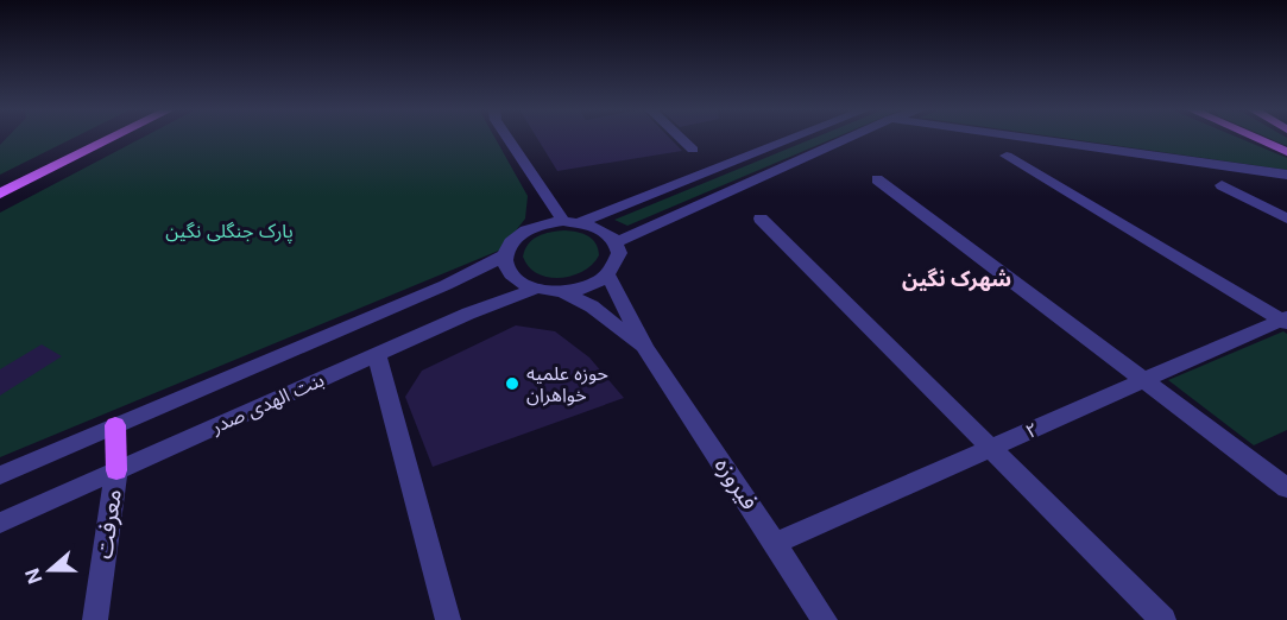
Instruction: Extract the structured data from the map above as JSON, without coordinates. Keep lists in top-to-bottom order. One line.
{"streets":{"street":["بنت الهدی صدر","۲","فیروزه","معرفت"]},"crossings":[["بنت الهدی صدر","معرفت"],["۲","فیروزه"]],"districts":["شهرک نگین"],"parks":["پارک جنگلی نگین"],"places":["حوزه علمیه خواهران"],"north":"left"}
